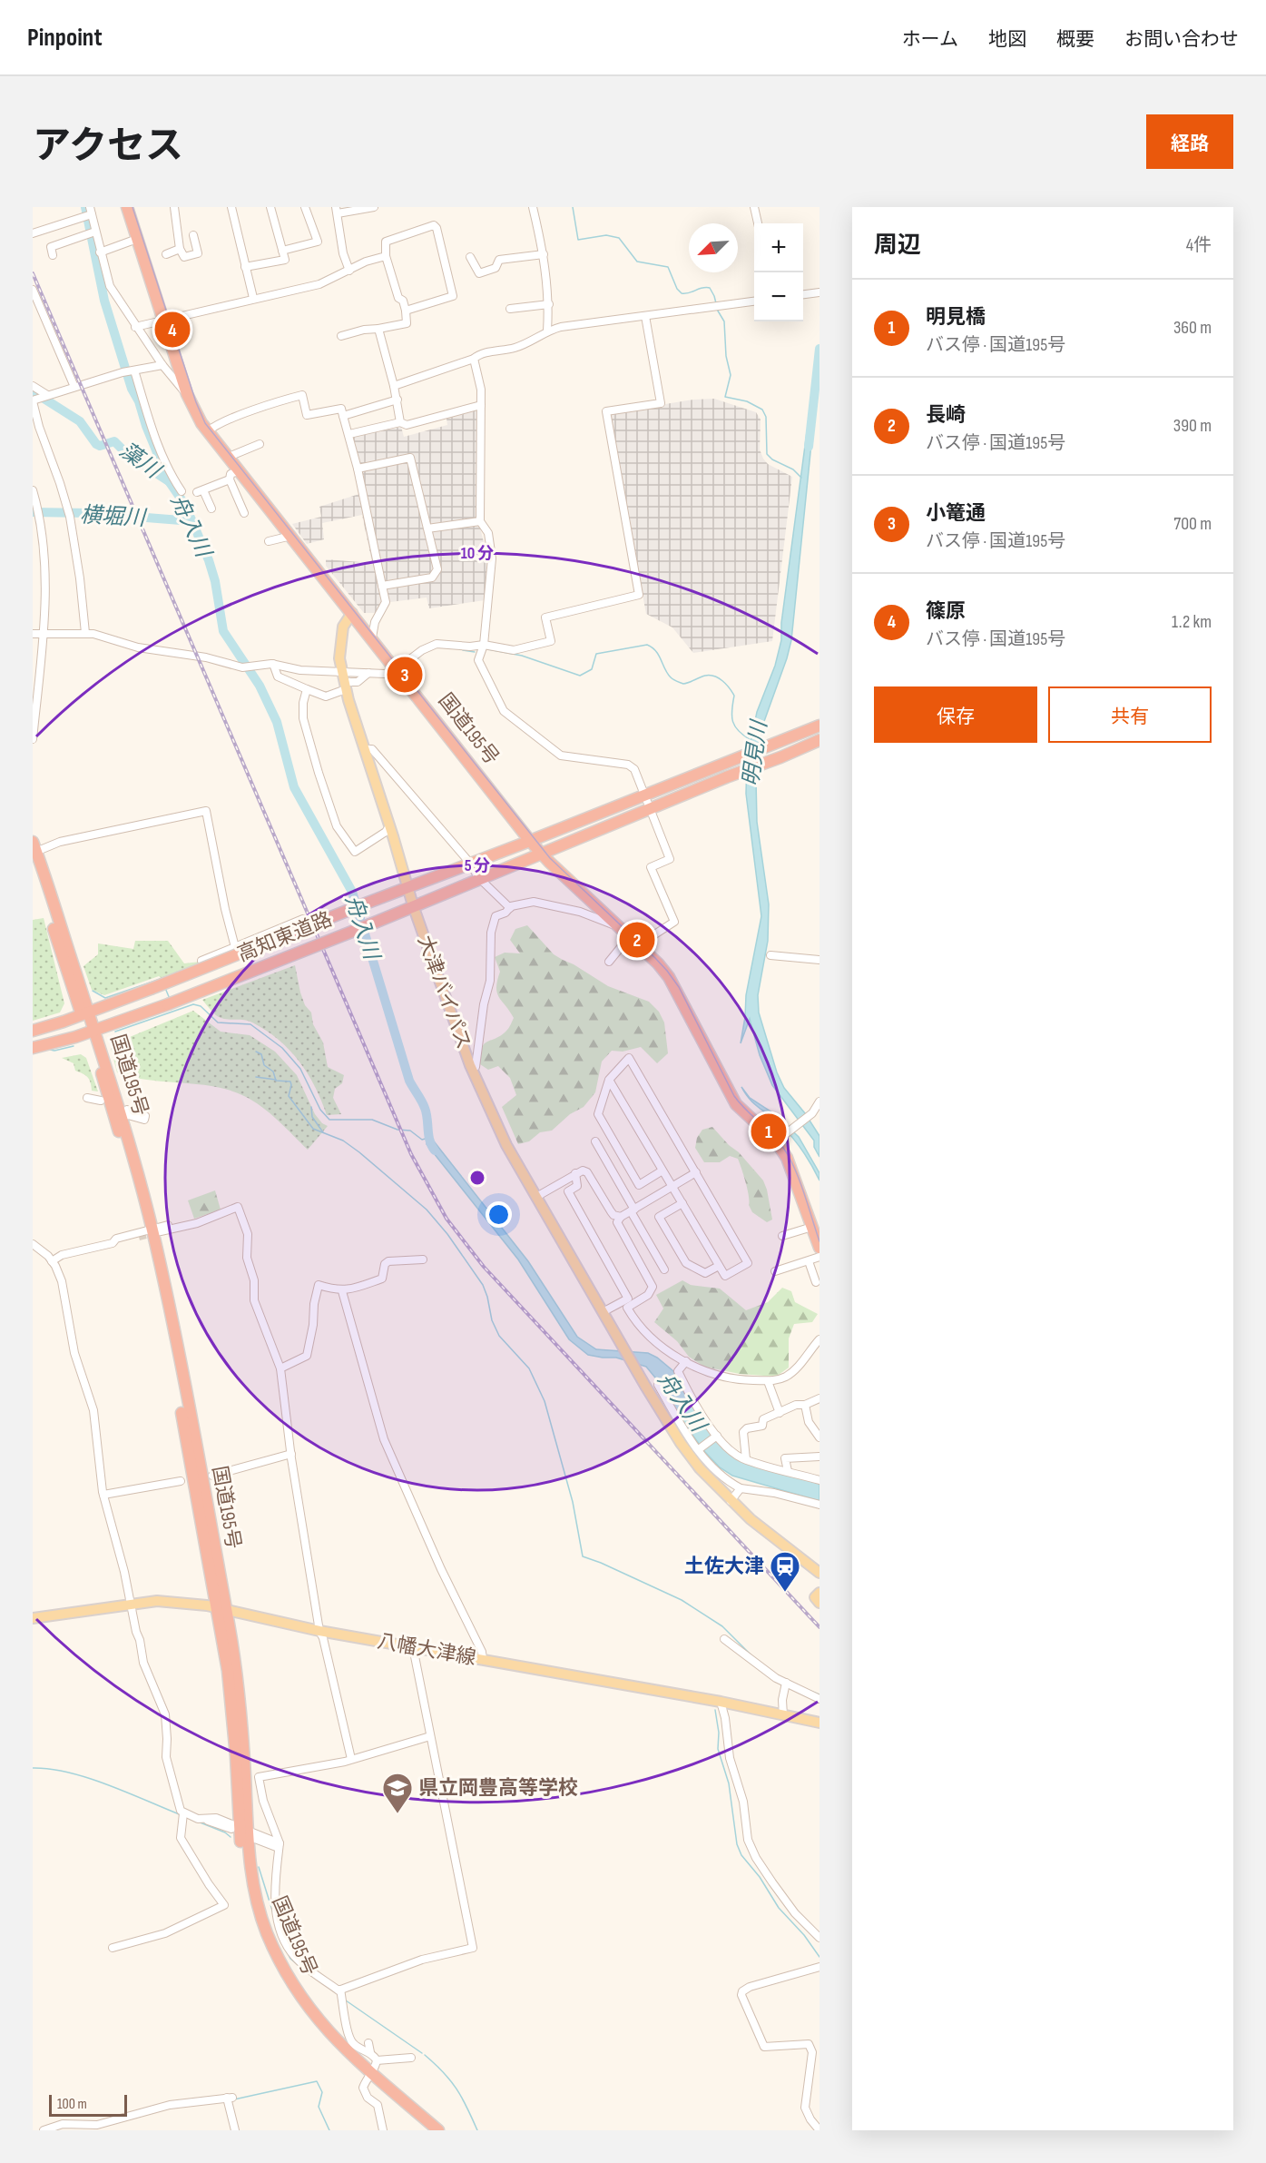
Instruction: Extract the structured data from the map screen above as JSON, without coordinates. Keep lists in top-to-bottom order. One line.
{"streets":{"highway":["国道195号","高知東道路"],"main road":["大津バイパス","八幡大津線"]},"crossings":[["国道195号","高知東道路"],["国道195号","大津バイパス"],["国道195号","八幡大津線"],["高知東道路","大津バイパス"]],"water":["藻川","横堀川","舟入川","明見川"],"places":{"station":["土佐大津"],"school or university":["県立岡豊高等学校"]},"scale_bar":"100 m","north":"bottom left","page":{"header":"Pinpoint","nav":["ホーム","地図","概要","お問い合わせ"],"title":"アクセス","buttons":["経路",["保存","共有"]],"heading":["周辺","4件"],"map_buttons":["+","−"],"list":[{"mark":"1","name":"明見橋","note":"バス停 · 国道195号","value":"360 m"},{"mark":"2","name":"長崎","note":"バス停 · 国道195号","value":"390 m"},{"mark":"3","name":"小篭通","note":"バス停 · 国道195号","value":"700 m"},{"mark":"4","name":"篠原","note":"バス停 · 国道195号","value":"1.2 km"}],"pins":["4","3","2","1"],"scale":"100 m"},"rings":["10 分","5 分"]}
